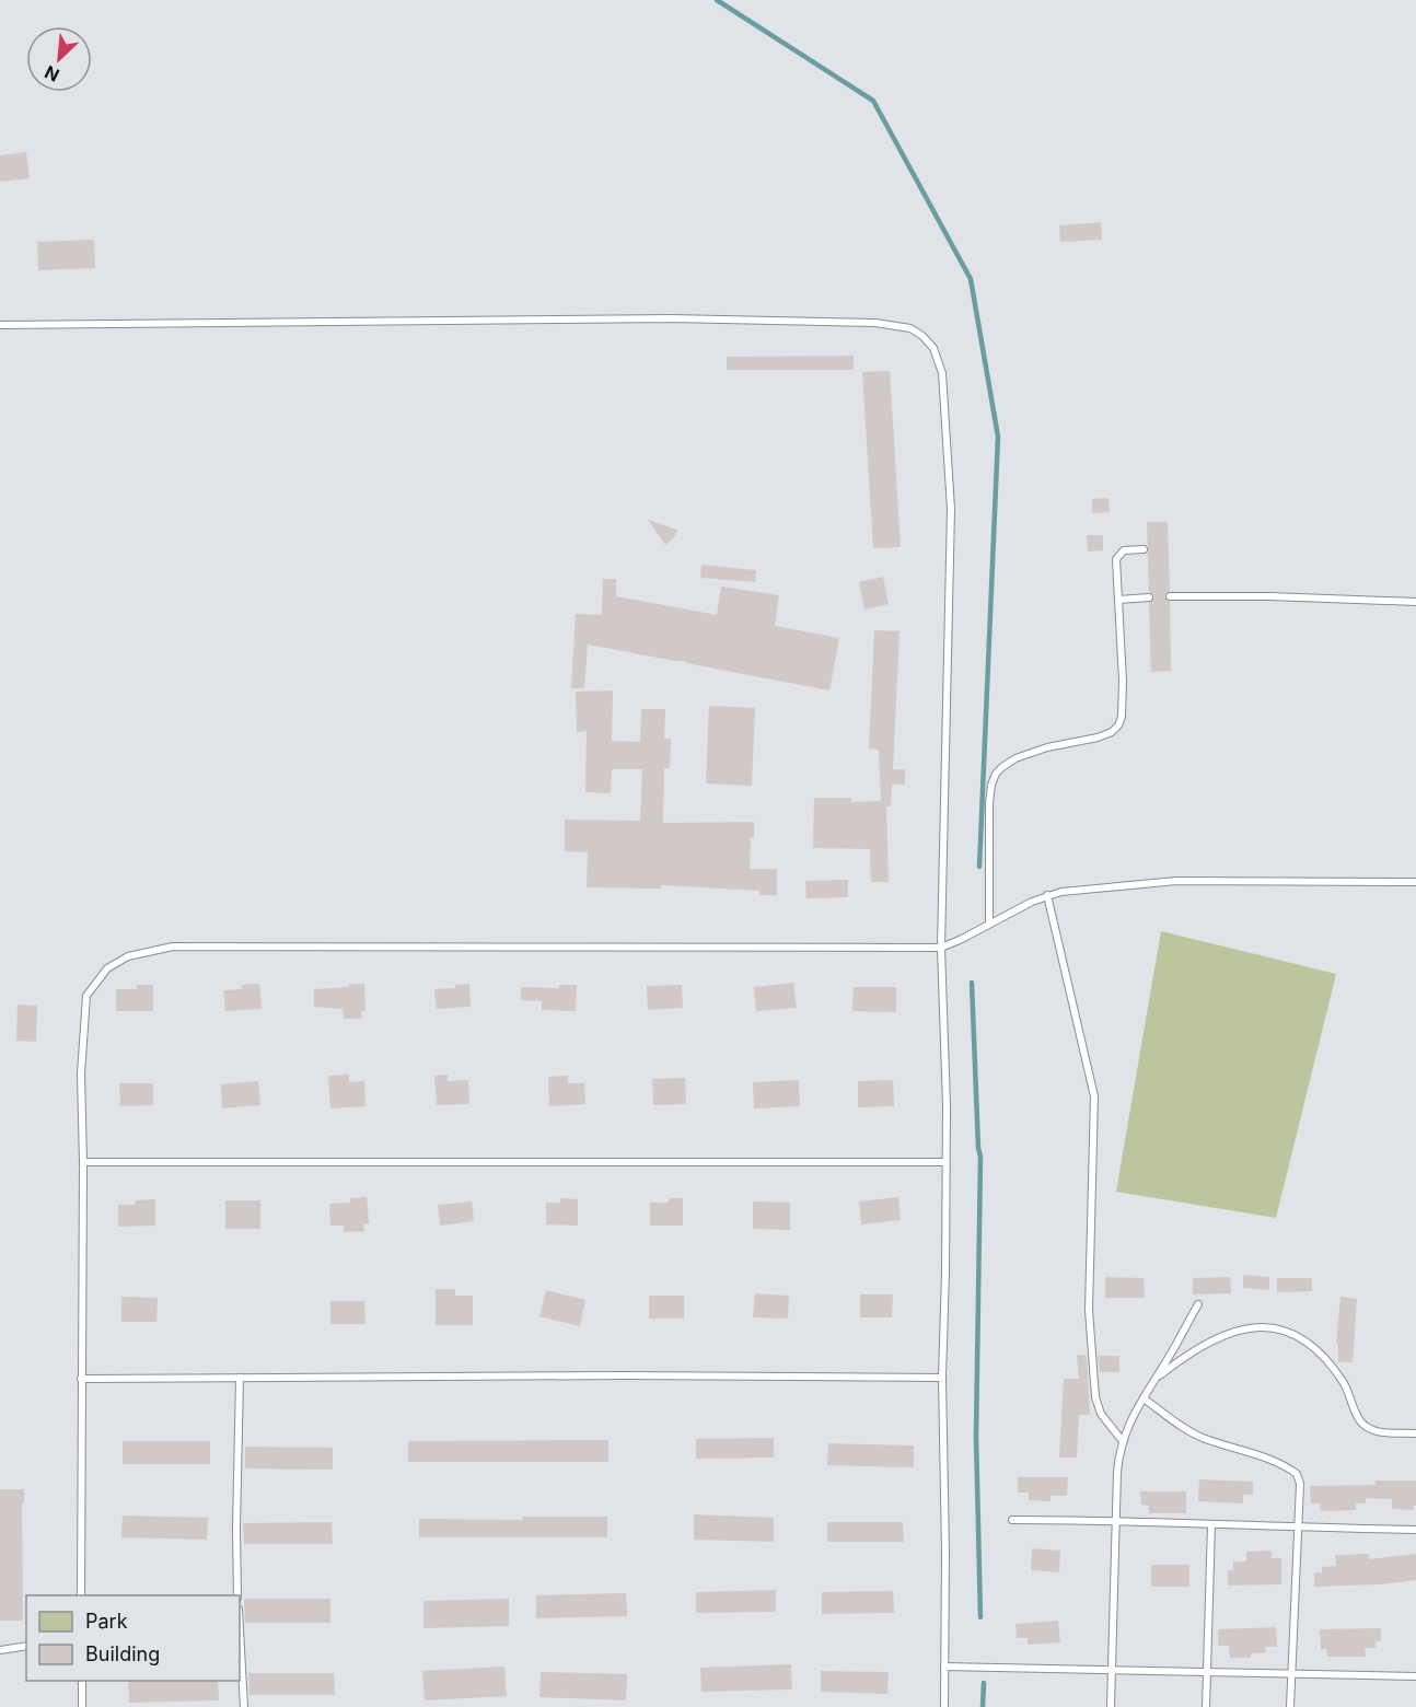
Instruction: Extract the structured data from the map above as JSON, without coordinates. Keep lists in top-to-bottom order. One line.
{"legend":["Park","Building"],"north":"bottom left"}
